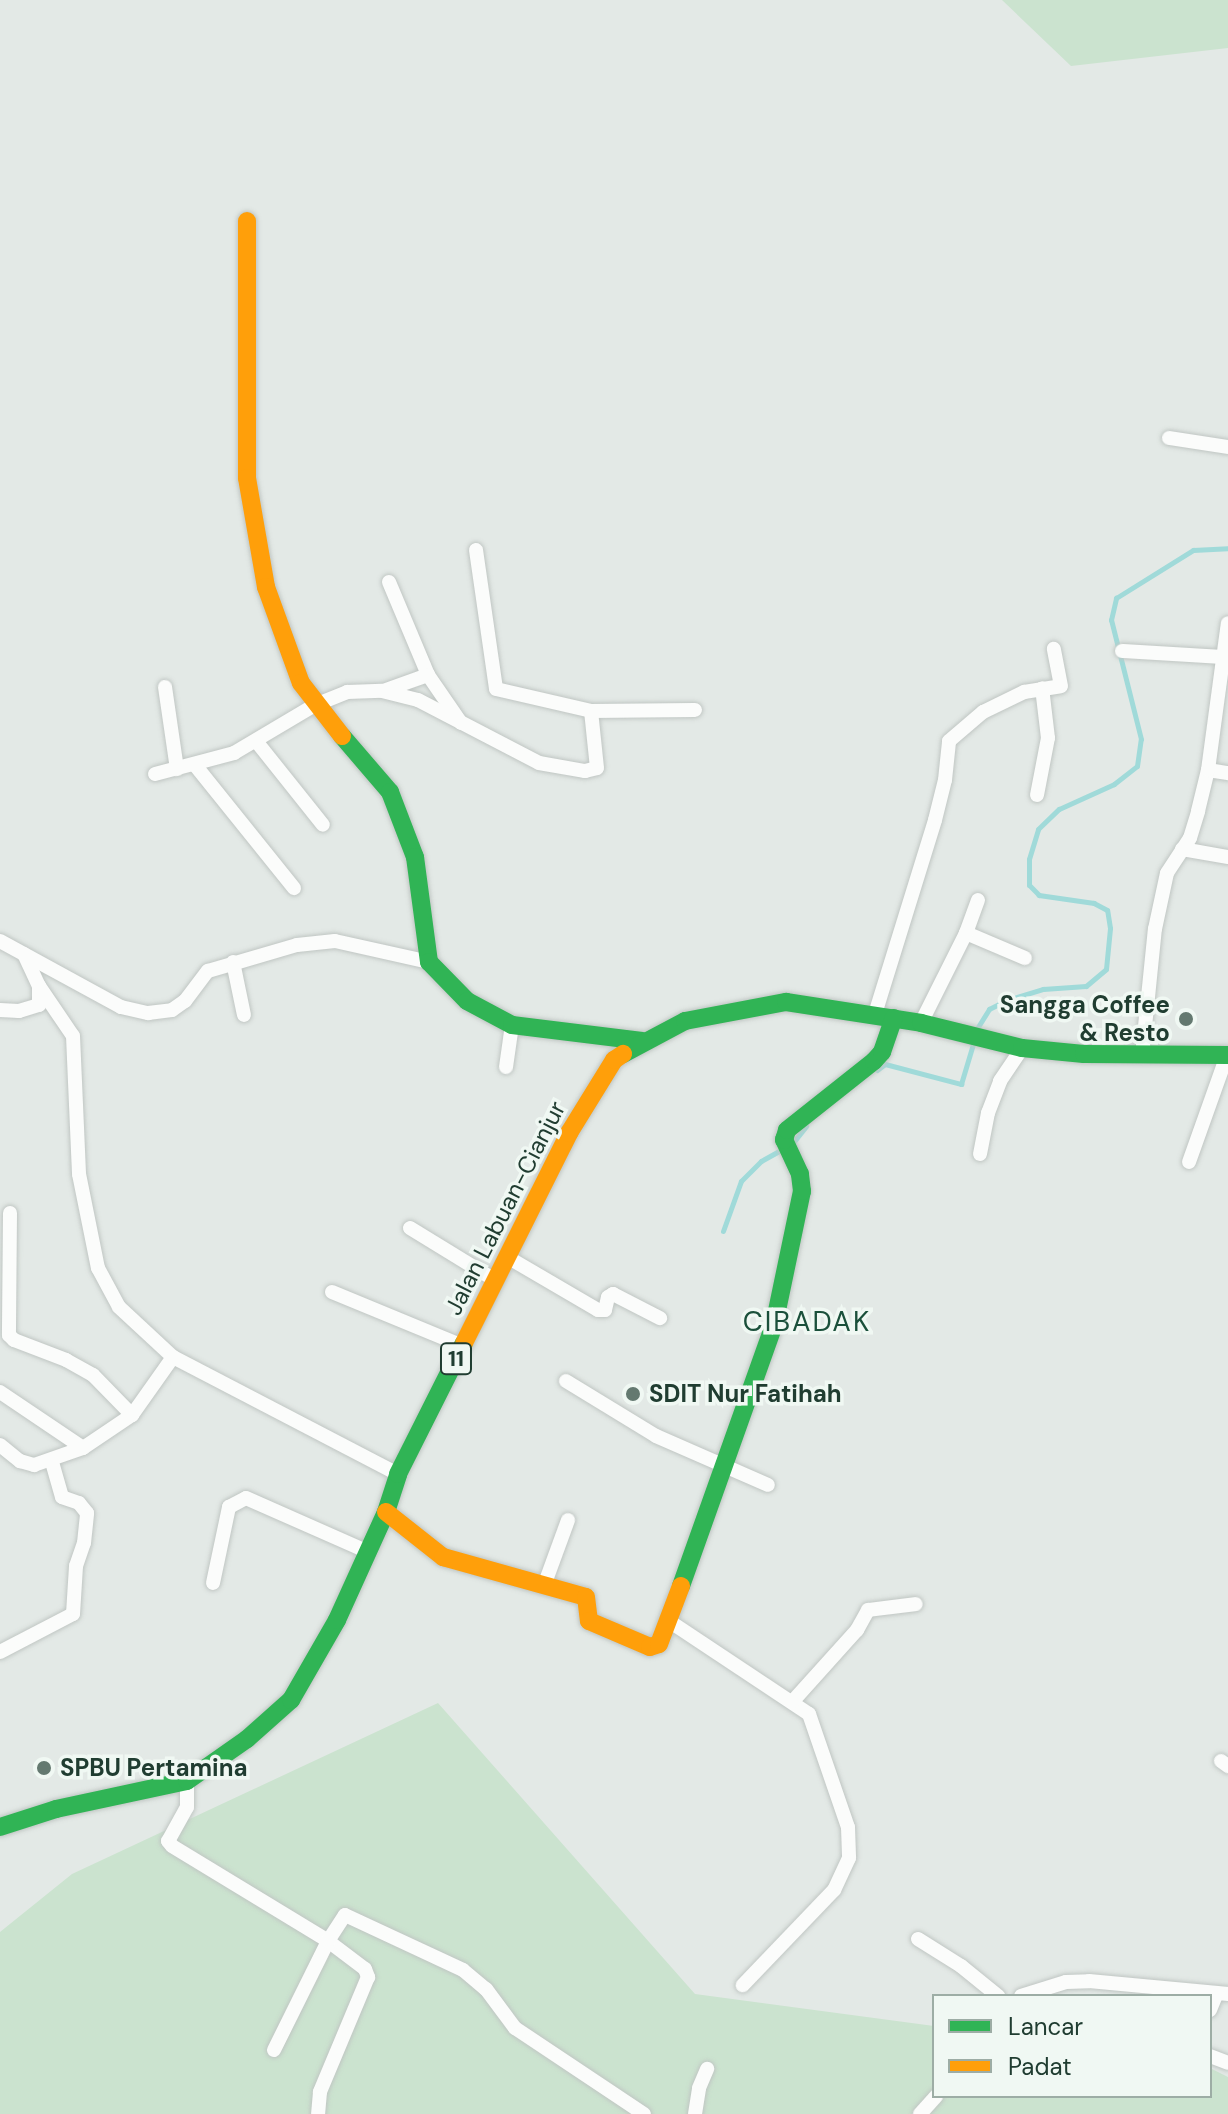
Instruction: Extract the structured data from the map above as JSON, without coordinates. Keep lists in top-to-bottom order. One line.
{"streets":{"main road":["Jalan Labuan-Cianjur","11"]},"districts":["CIBADAK"],"places":["Sangga Coffee & Resto","SDIT Nur Fatihah","SPBU Pertamina"],"legend":["Lancar","Padat"]}
